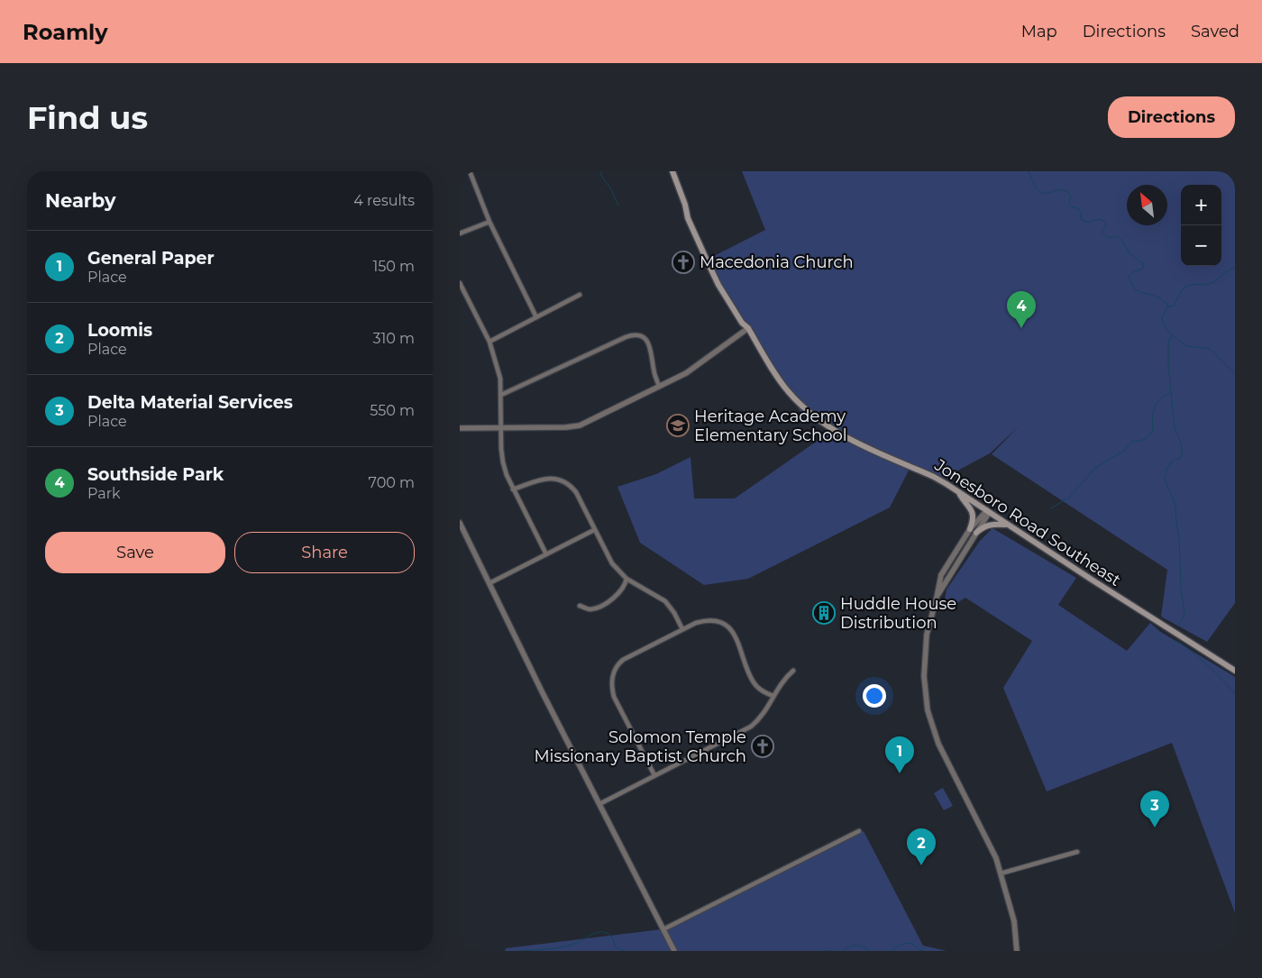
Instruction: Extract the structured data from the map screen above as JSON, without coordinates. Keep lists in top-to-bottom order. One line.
{"streets":{"main road":["Jonesboro Road Southeast"]},"places":{"church":["Macedonia Church","Solomon Temple Missionary Baptist Church"],"school or university":["Heritage Academy Elementary School"],"building":["Huddle House Distribution"]},"north":"top left","page":{"header":"Roamly","nav":["Map","Directions","Saved"],"buttons":["Directions",["Save","Share"]],"title":"Find us","heading":["Nearby","4 results"],"map_buttons":["+","−"],"list":[{"mark":"1","name":"General Paper","note":"Place","value":"150 m"},{"mark":"2","name":"Loomis","note":"Place","value":"310 m"},{"mark":"3","name":"Delta Material Services","note":"Place","value":"550 m"},{"mark":"4","name":"Southside Park","note":"Park","value":"700 m"}],"pins":["4","1","3","2"]}}
